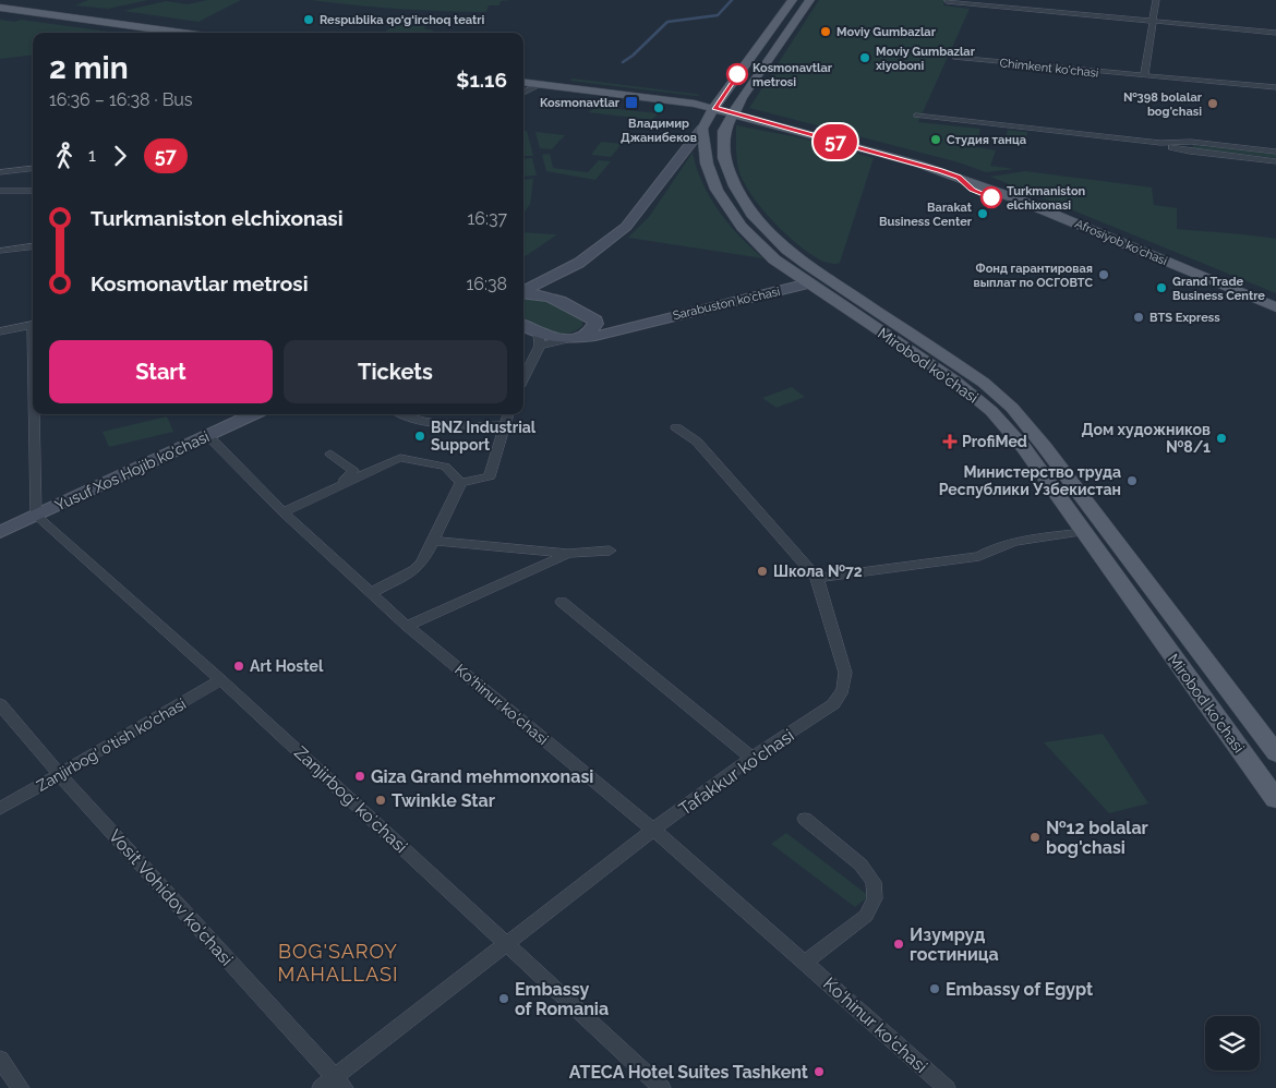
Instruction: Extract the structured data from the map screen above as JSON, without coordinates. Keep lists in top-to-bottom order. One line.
{"streets":{"main road":["Afrosiyob ko'chasi","Sarabuston ko'chasi","Mirobod ko'chasi","Yusuf Xos Hojib ko'chasi"],"street":["Chimkent ko'chasi","Ko‘hinur ko‘chasi","Zanjirbog' o'tish ko'chasi","Tafakkur ko'chasi","Zanjirbogʻ koʻchasi","Vosit Vohidov ko'chasi"]},"crossings":[["Afrosiyob ko'chasi","Mirobod ko'chasi"],["Sarabuston ko'chasi","Mirobod ko'chasi"],["Yusuf Xos Hojib ko'chasi","Ko‘hinur ko‘chasi"],["Yusuf Xos Hojib ko'chasi","Zanjirbogʻ koʻchasi"],["Ko‘hinur ko‘chasi","Tafakkur ko'chasi"],["Zanjirbog' o'tish ko'chasi","Zanjirbogʻ koʻchasi"],["Zanjirbog' o'tish ko'chasi","Vosit Vohidov ko'chasi"],["Tafakkur ko'chasi","Zanjirbogʻ koʻchasi"],["Tafakkur ko'chasi","Vosit Vohidov ko'chasi"]],"districts":["BOG'SAROY MAHALLASI"],"places":{"other":["Respublika qo‘g‘irchoq teatri","Moviy Gumbazlar","Moviy Gumbazlar xiyoboni","Kosmonavtlar metrosi","№398 bolalar bog'chasi","Владимир Джанибеков","Студия танца","Turkmaniston elchixonasi","Barakat Business Center","Фонд гарантировая выплат по ОСГОВТС","Grand Trade Business Centre","BTS Express","BNZ Industrial Support","Дом художников №8/1","Министерство труда Республики Узбекистан","Школа №72","Art Hostel","Giza Grand mehmonxonasi","Twinkle Star","№12 bolalar bog'chasi","Изумруд гостиница","Embassy of Egypt","Embassy of Romania","ATECA Hotel Suites Tashkent"],"transit":["Kosmonavtlar"],"health":["ProfiMed"]},"lines":["bus line 57"],"page":{"on_map":"57","heading":["2 min","16:36 – 16:38 · Bus","$1.16"],"legs":["1","57"],"list":[{"name":"Turkmaniston elchixonasi","value":"16:37"},{"name":"Kosmonavtlar metrosi","value":"16:38"}],"buttons":["Start","Tickets"]}}
